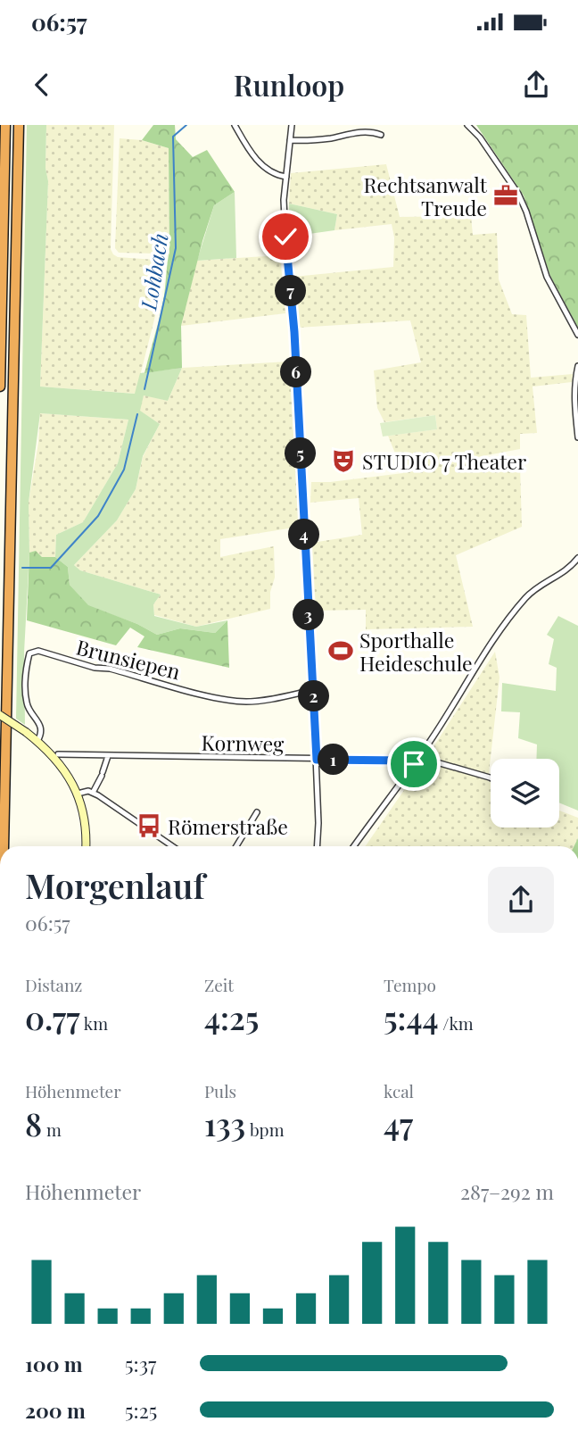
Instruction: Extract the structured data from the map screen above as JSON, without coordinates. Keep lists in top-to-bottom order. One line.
{"streets":{"street":["Brunsiepen","Kornweg"]},"water":["Lohbach"],"places":{"office":["Rechtsanwalt Treude"],"theatre":["STUDIO 7 Theater"],"sports":["Sporthalle Heideschule"],"bus stop":["Römerstraße"]},"page":{"status":"06:57","header":"Runloop","pins":["7","6","5","4","3","2","1"],"heading":["Morgenlauf","06:57"],"stats":[["Distanz","0.77 km"],["Zeit","4:25"],["Tempo","5:44 /km"],["Höhenmeter","8 m"],["Puls","133 bpm"],["kcal","47"]],"chart":["Höhenmeter","287–292 m"],"list":[{"name":"100 m","note":"5:37"},{"name":"200 m","note":"5:25"}]}}
